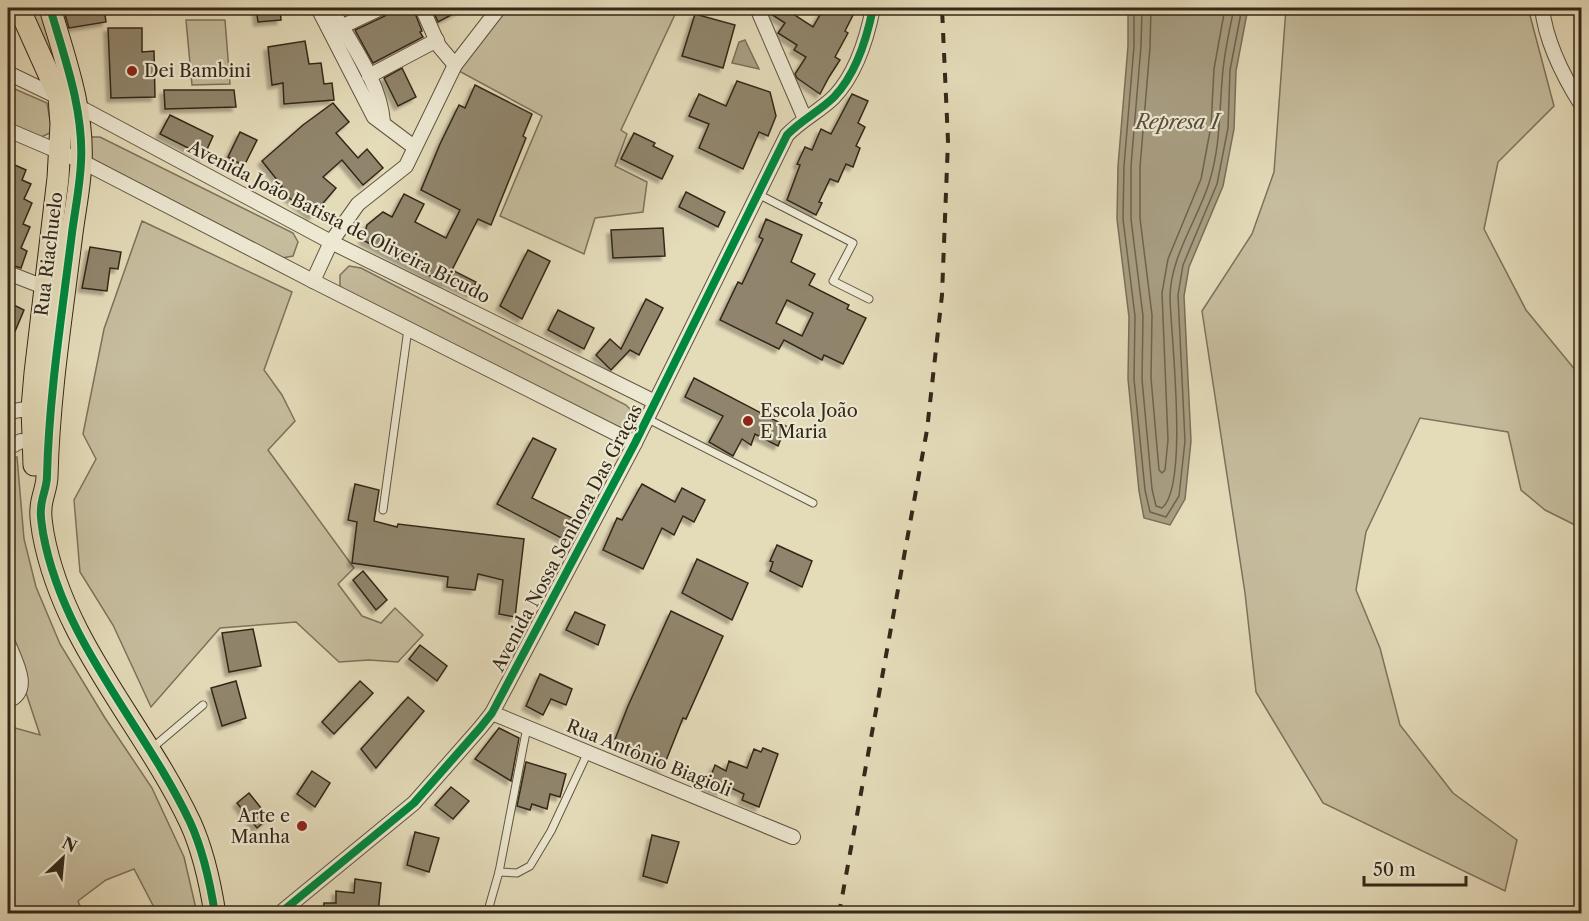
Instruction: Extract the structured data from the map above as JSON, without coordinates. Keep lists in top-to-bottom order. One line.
{"streets":{"main road":["Rua Riachuelo"],"street":["Avenida João Batista de Oliveira Bicudo","Avenida Nossa Senhora Das Graças","Rua Antônio Biagioli"]},"crossings":[["Avenida João Batista de Oliveira Bicudo","Rua Riachuelo"],["Avenida João Batista de Oliveira Bicudo","Avenida Nossa Senhora Das Graças"],["Avenida Nossa Senhora Das Graças","Rua Antônio Biagioli"]],"water":["Represa I"],"places":["Dei Bambini","Escola João E Maria","Arte e Manha"],"scale_bar":"50 m","north":"top right"}
